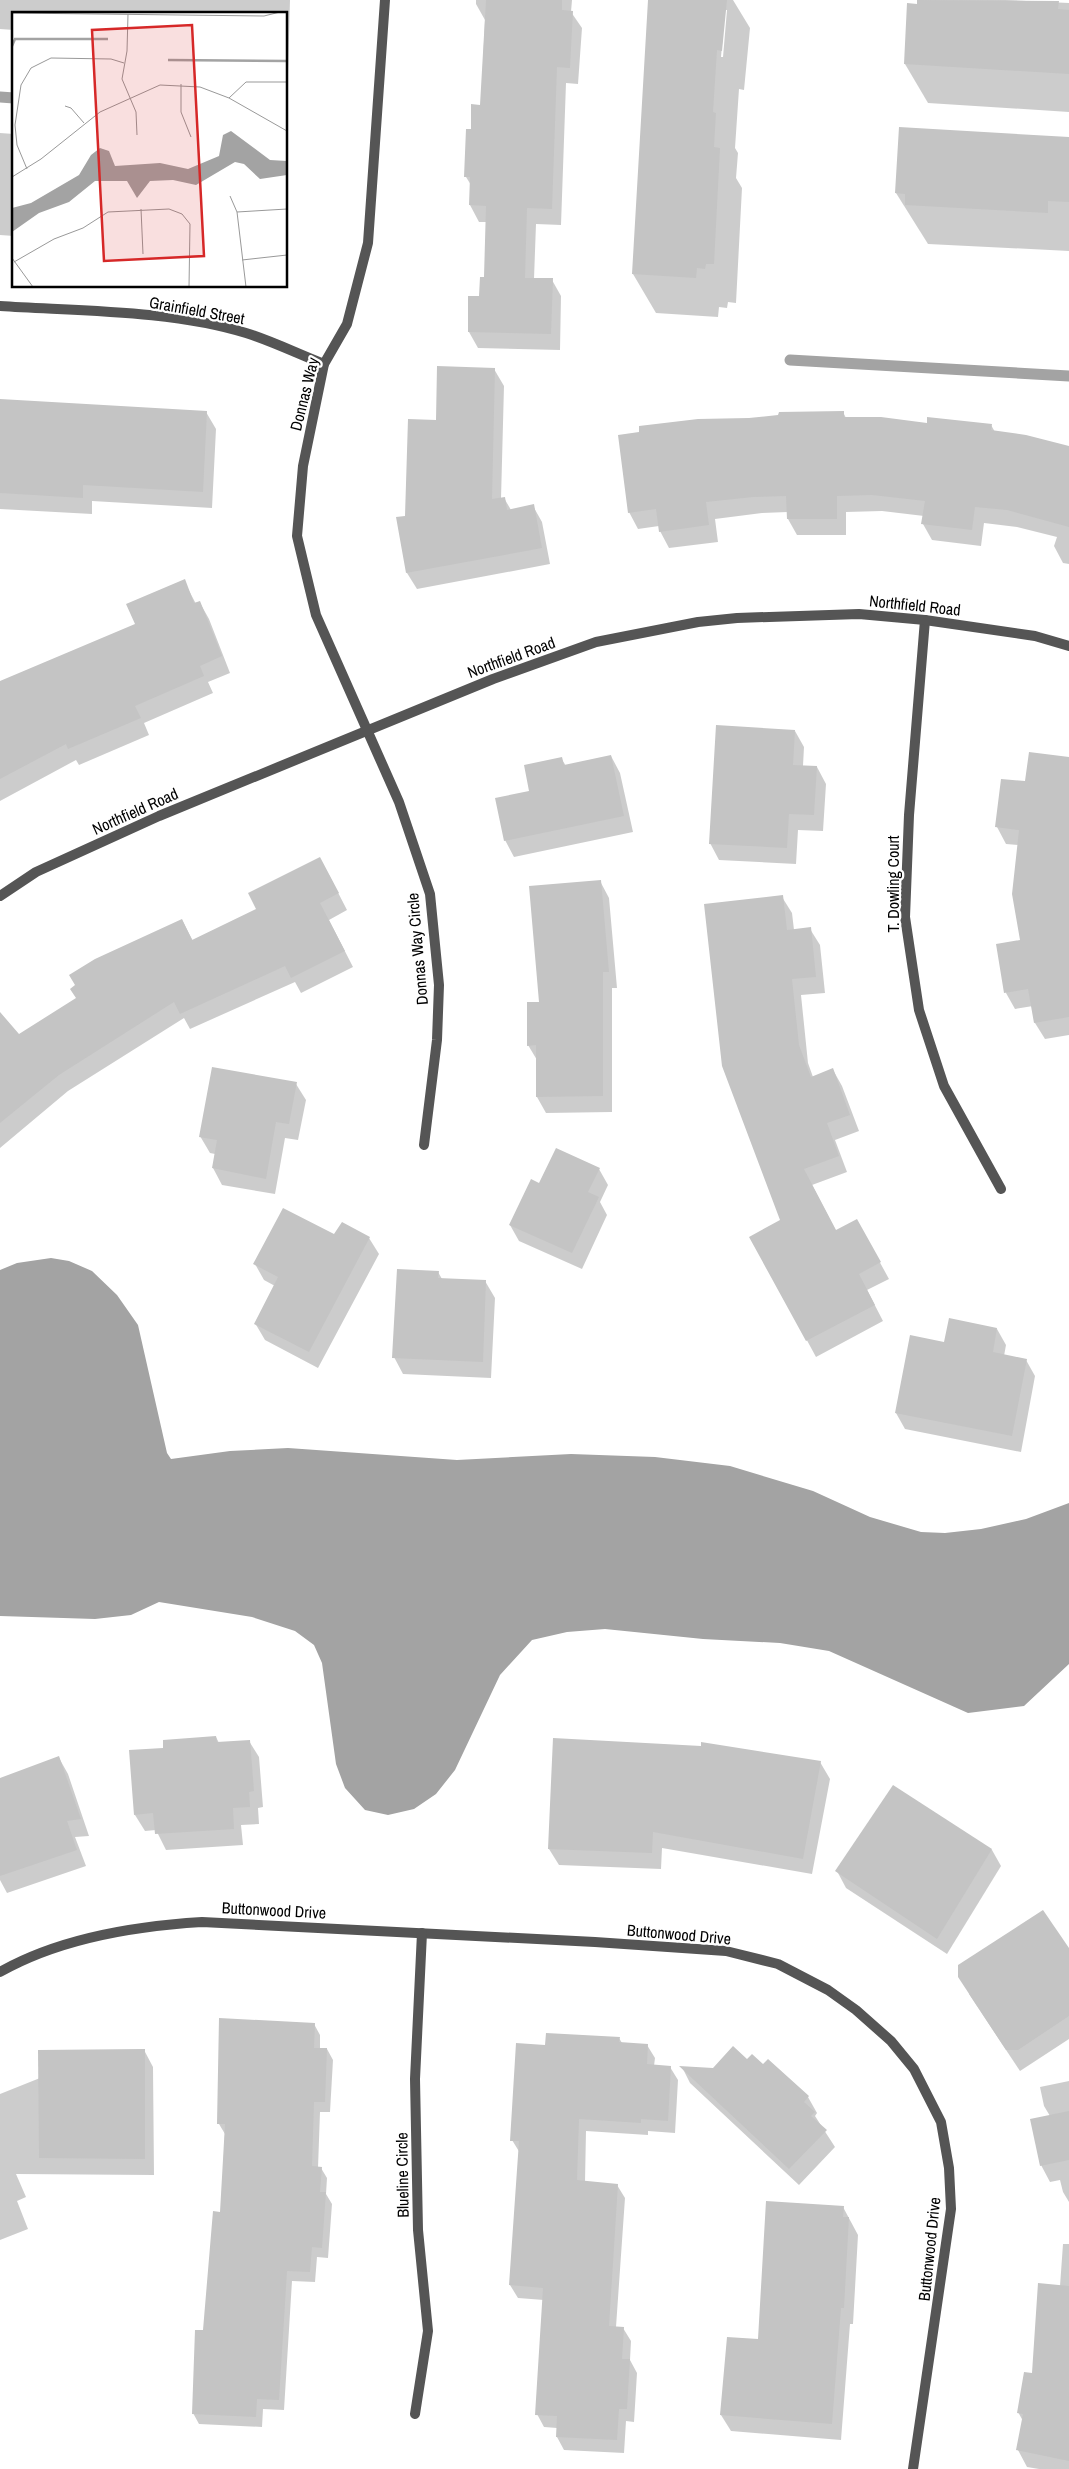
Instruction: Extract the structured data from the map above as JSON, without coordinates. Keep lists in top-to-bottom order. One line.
{"streets":{"street":["Grainfield Street","Donnas Way","Northfield Road","T. Dowling Court","Donnas Way Circle","Buttonwood Drive","Blueline Circle"]},"crossings":[["Grainfield Street","Donnas Way"],["Donnas Way","Northfield Road"],["Donnas Way","Donnas Way Circle"],["Northfield Road","T. Dowling Court"],["Northfield Road","Donnas Way Circle"],["Buttonwood Drive","Blueline Circle"]]}
